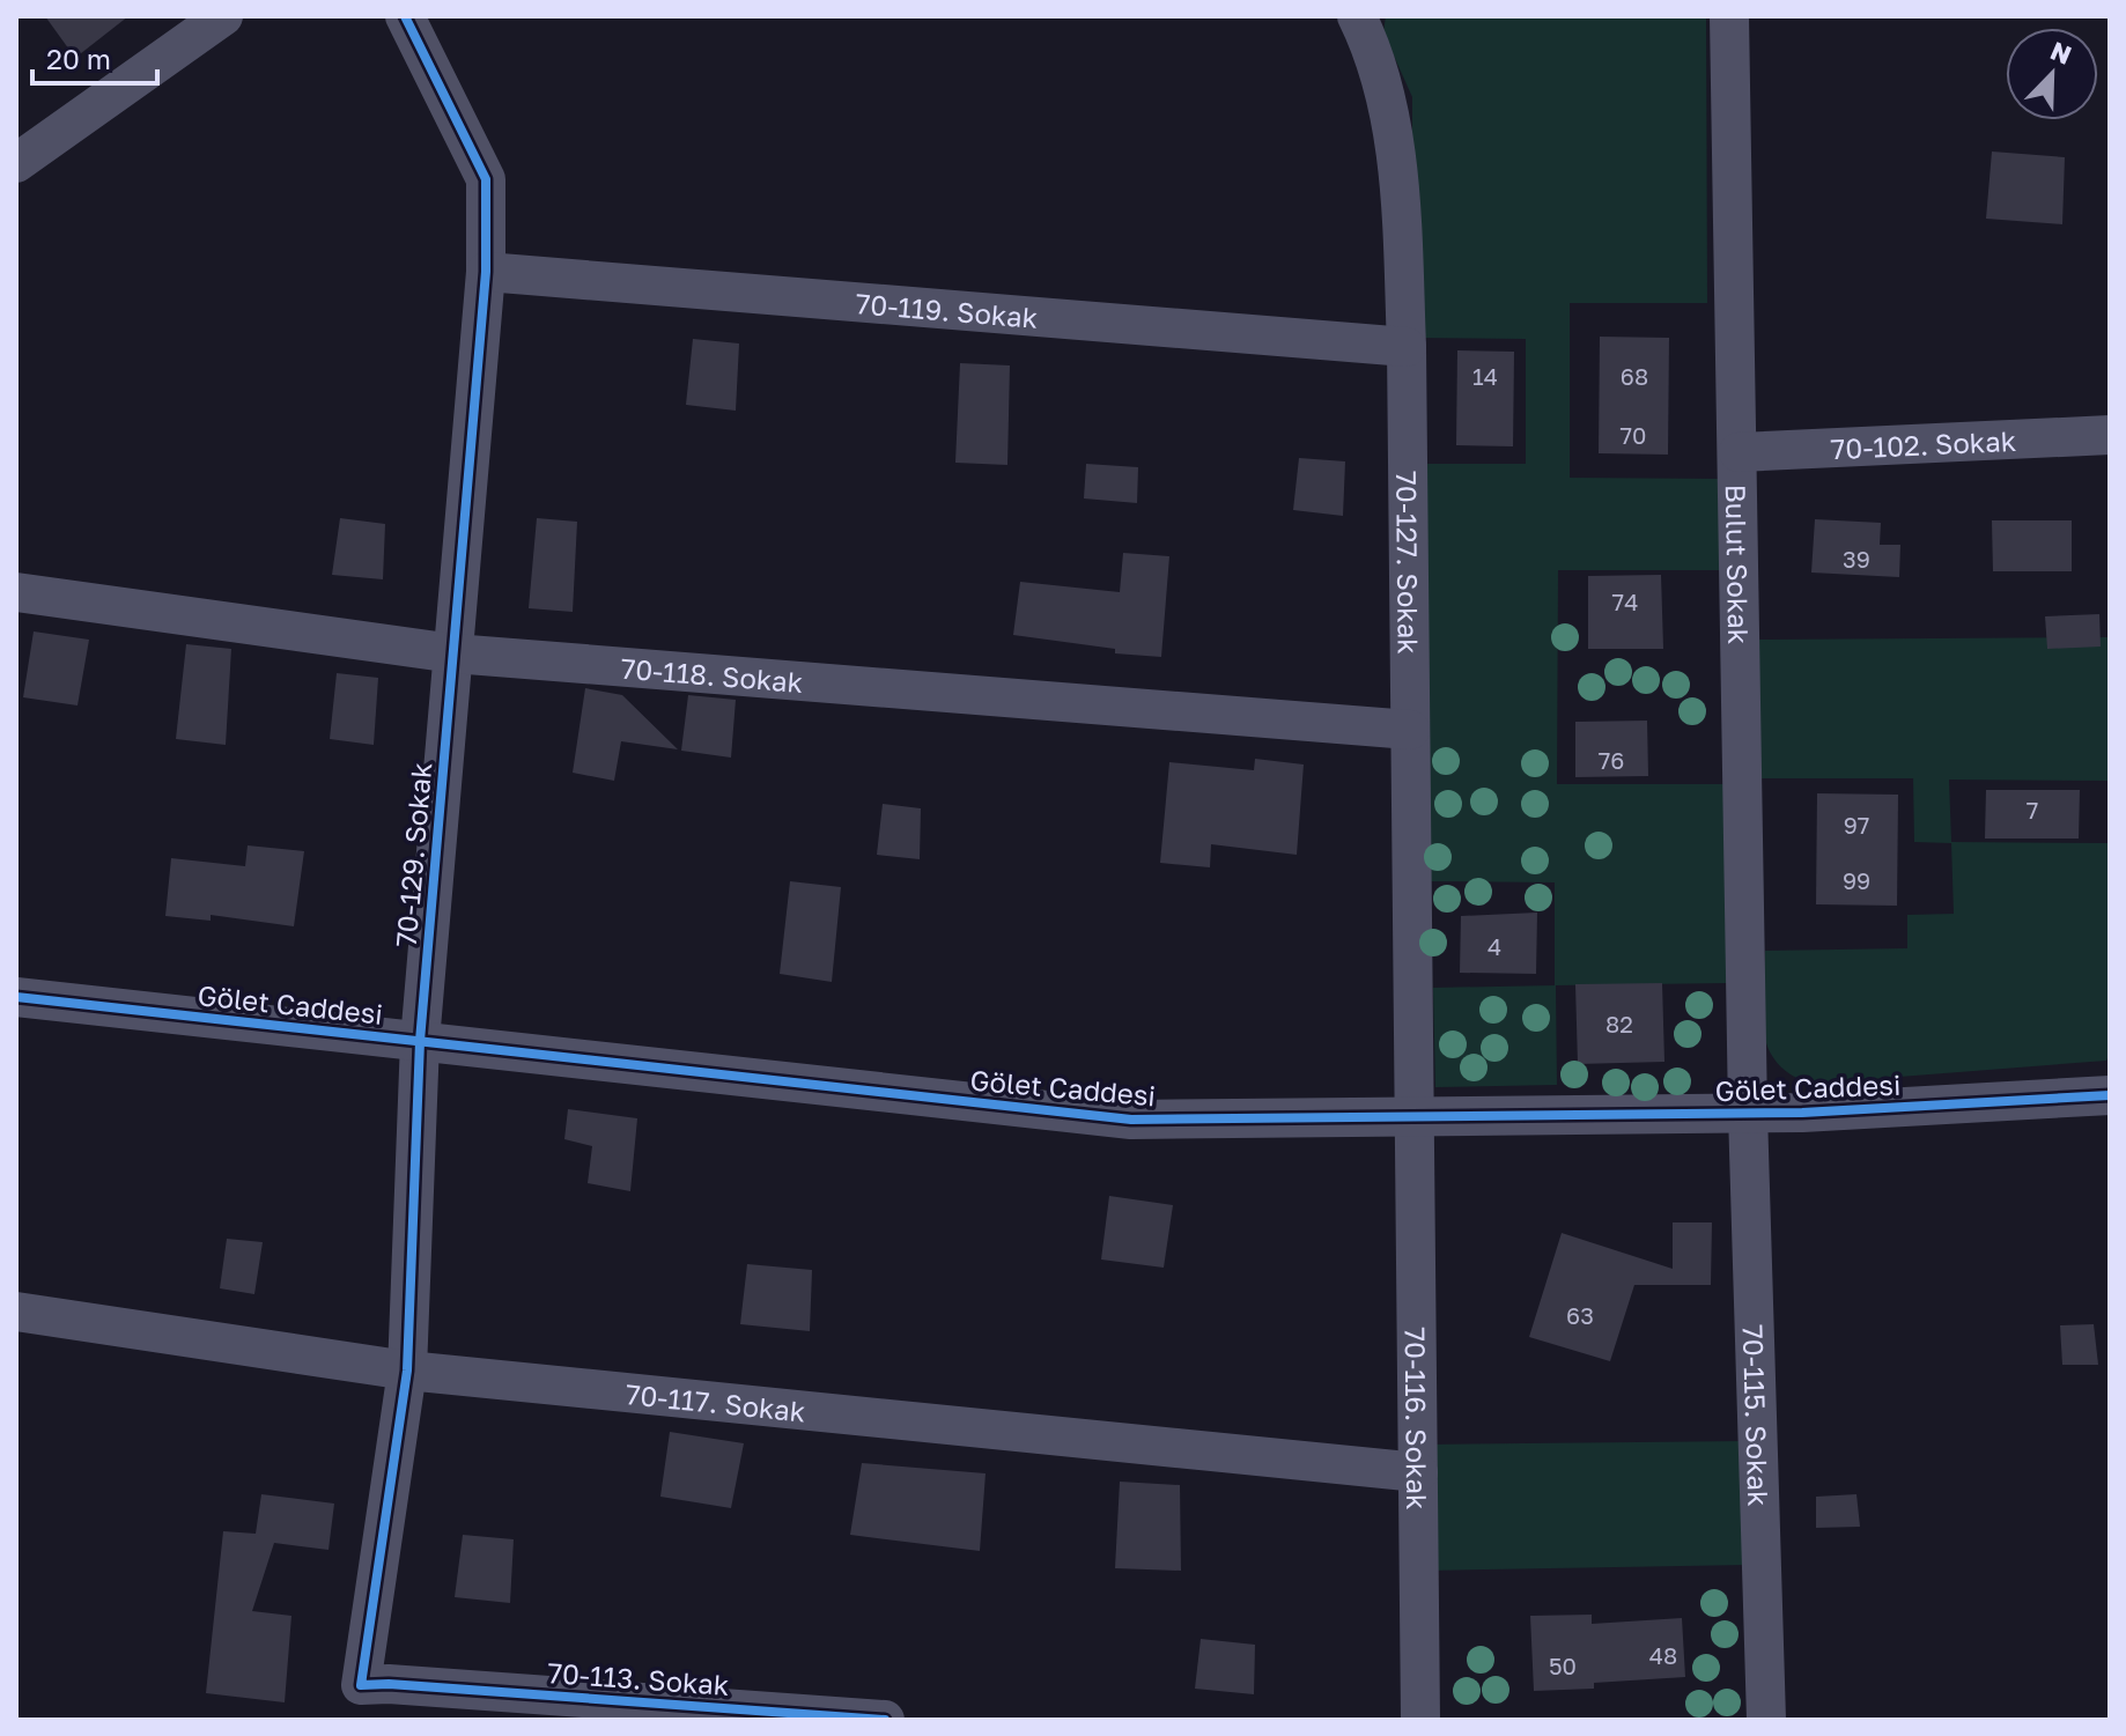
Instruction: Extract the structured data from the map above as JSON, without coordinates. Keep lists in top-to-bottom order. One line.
{"streets":{"street":["70-119. Sokak","70-102. Sokak","70-127. Sokak","Bulut Sokak","70-118. Sokak","70-129. Sokak","Gölet Caddesi","70-117. Sokak","70-115. Sokak","70-116. Sokak","70-113. Sokak"]},"crossings":[["70-119. Sokak","70-127. Sokak"],["70-119. Sokak","70-129. Sokak"],["70-102. Sokak","Bulut Sokak"],["70-127. Sokak","70-118. Sokak"],["70-127. Sokak","Gölet Caddesi"],["70-127. Sokak","70-116. Sokak"],["Bulut Sokak","Gölet Caddesi"],["Bulut Sokak","70-115. Sokak"],["70-118. Sokak","70-129. Sokak"],["70-129. Sokak","Gölet Caddesi"],["70-129. Sokak","70-117. Sokak"],["70-129. Sokak","70-113. Sokak"],["Gölet Caddesi","70-115. Sokak"],["Gölet Caddesi","70-116. Sokak"],["70-117. Sokak","70-116. Sokak"]],"house_numbers":["14","68","70","39","74","76","7","97","99","4","82","63","48","50"],"scale_bar":"20 m","north":"top right"}
